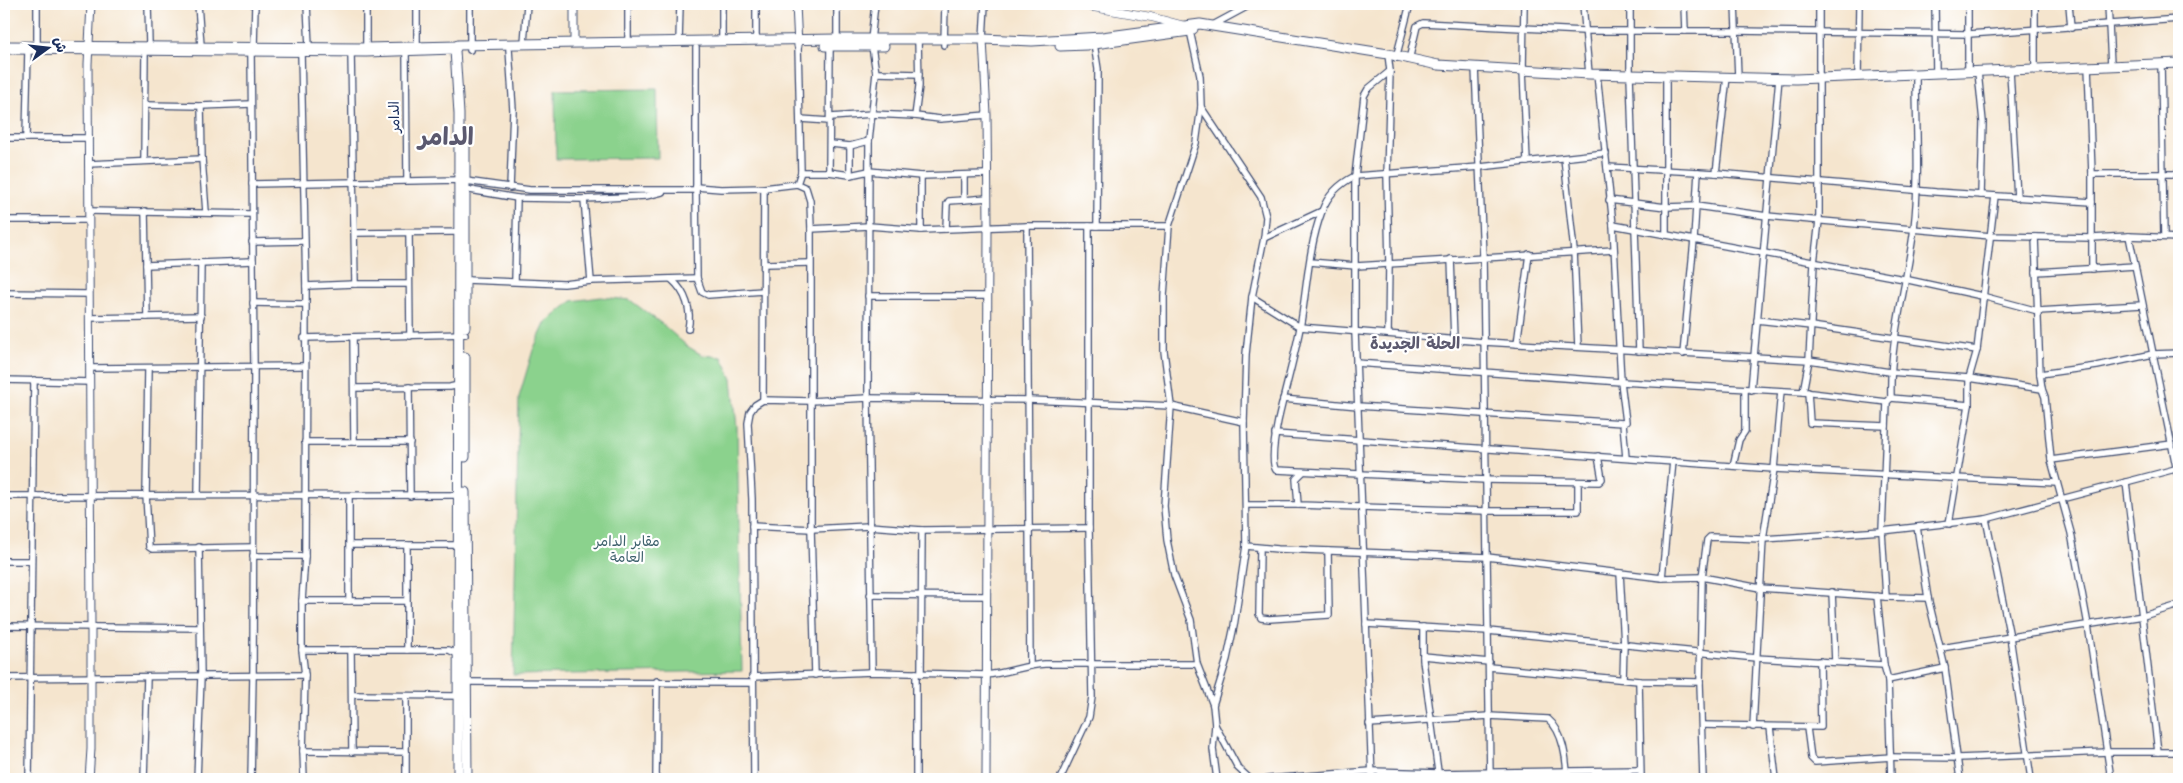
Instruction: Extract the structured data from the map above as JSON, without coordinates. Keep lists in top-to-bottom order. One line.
{"streets":{"street":["الدامر"]},"districts":["الدامر","الحلة الجديدة"],"parks":["مقابر الدامر العامة"],"north":"right"}
